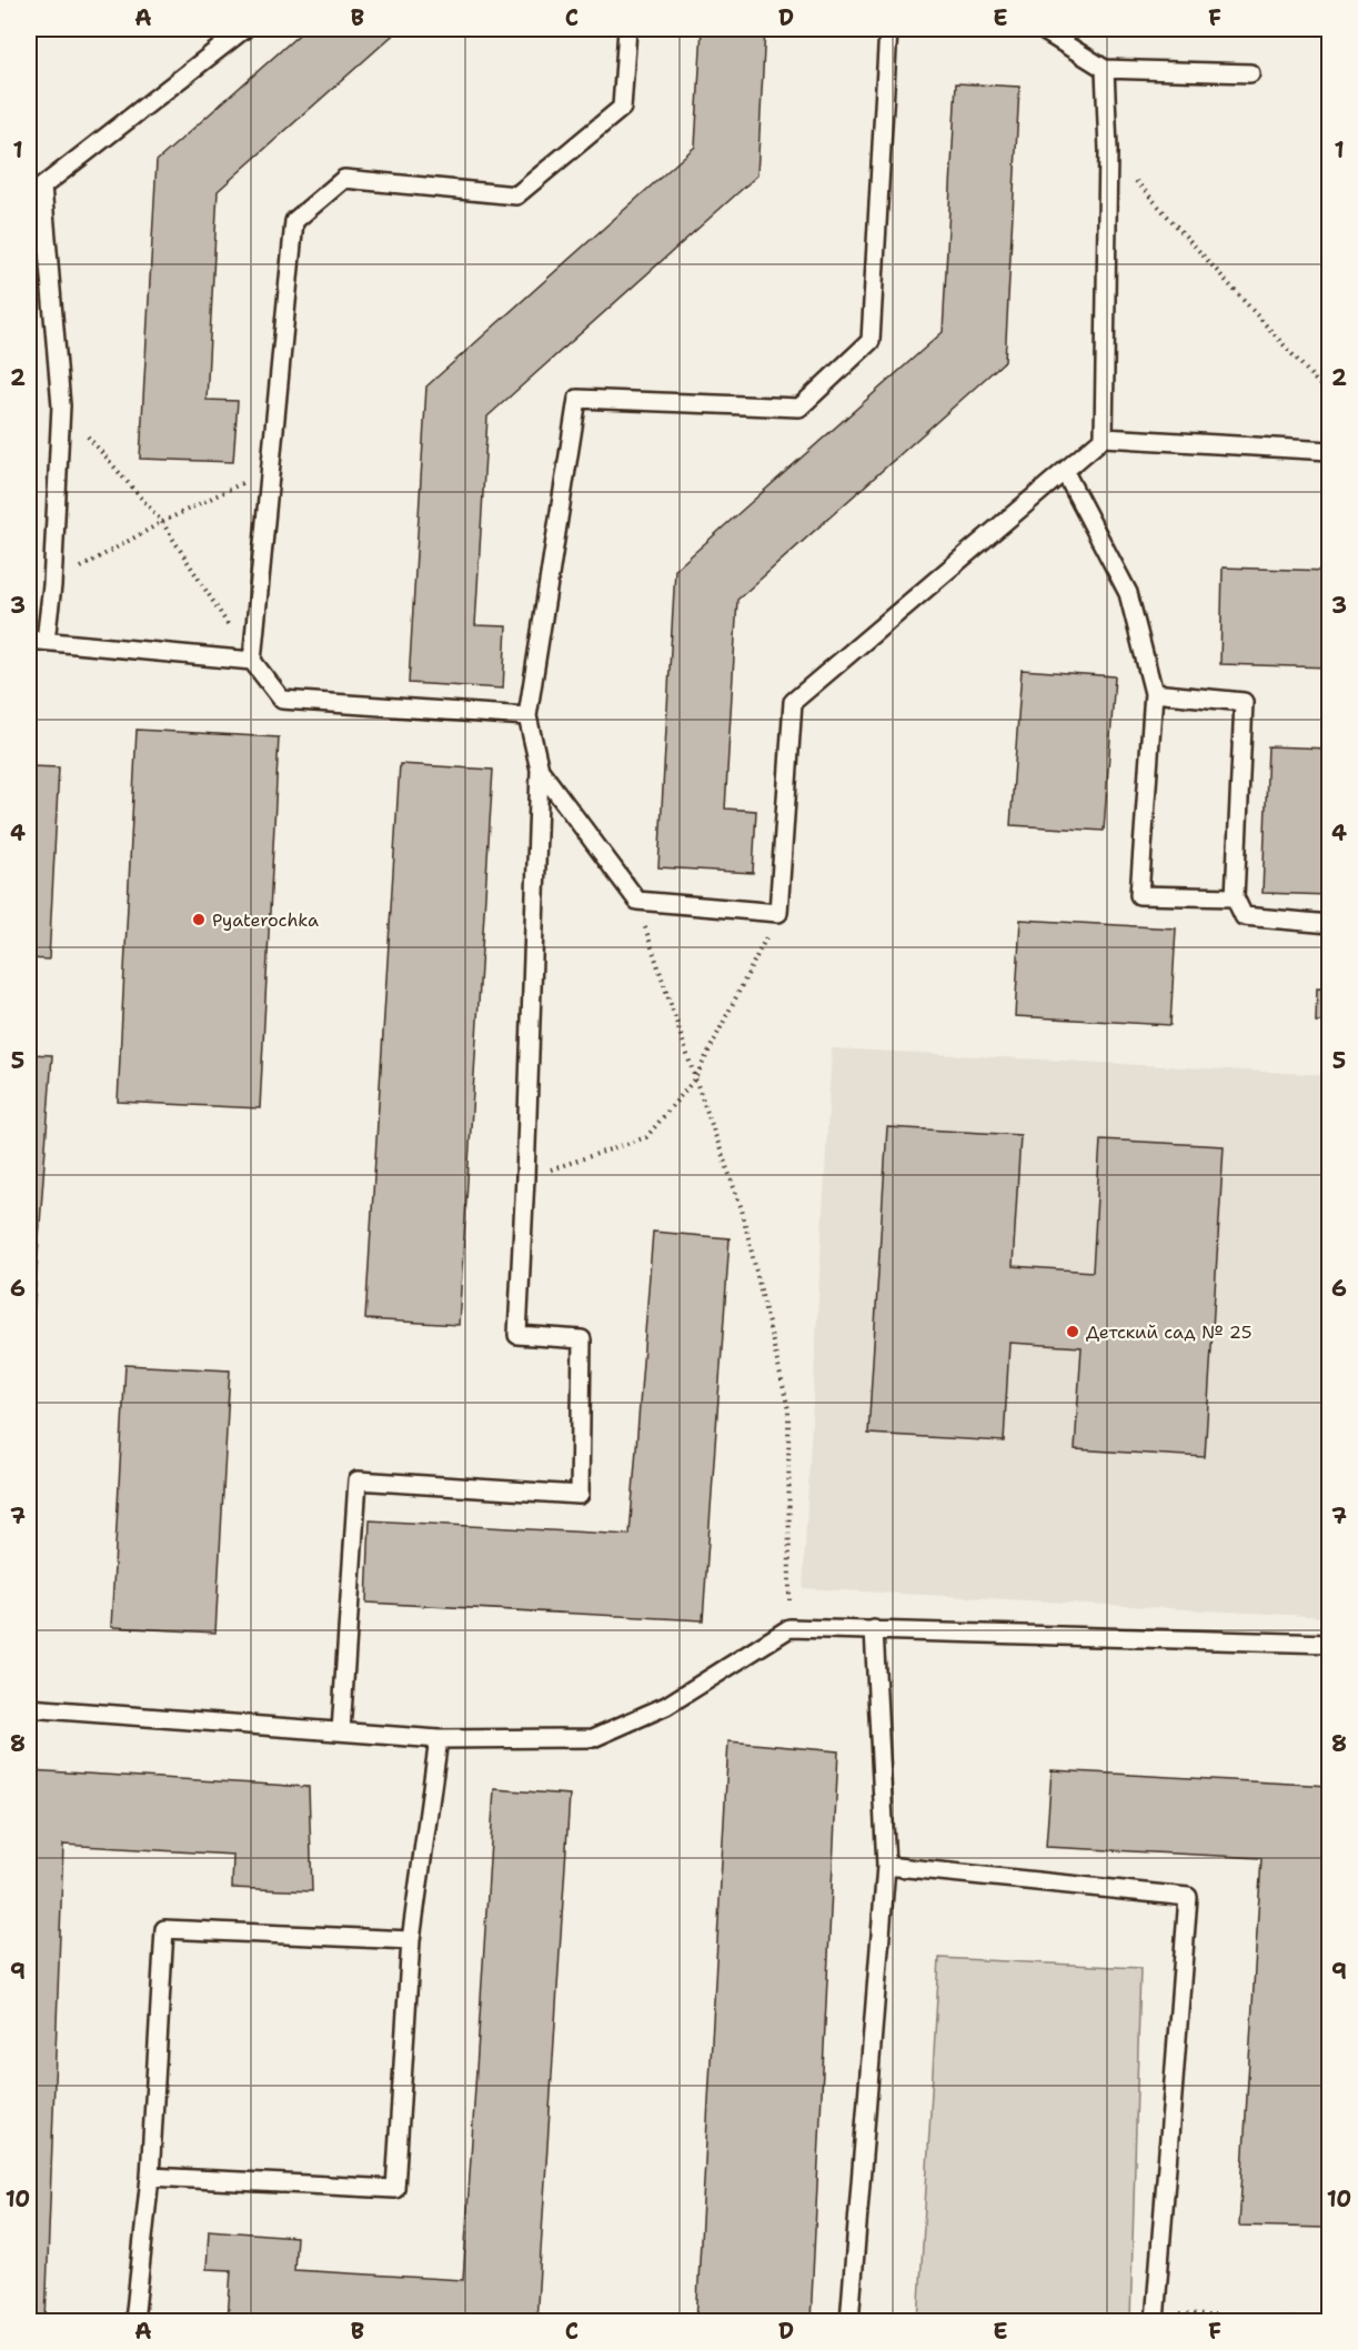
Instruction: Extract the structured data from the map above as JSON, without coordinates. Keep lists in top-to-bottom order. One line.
{"places":["Pyaterochka","Детский сад № 25"],"grid":{"columns":["A","B","C","D","E","F"],"rows":["1","2","3","4","5","6","7","8","9","10"]}}
